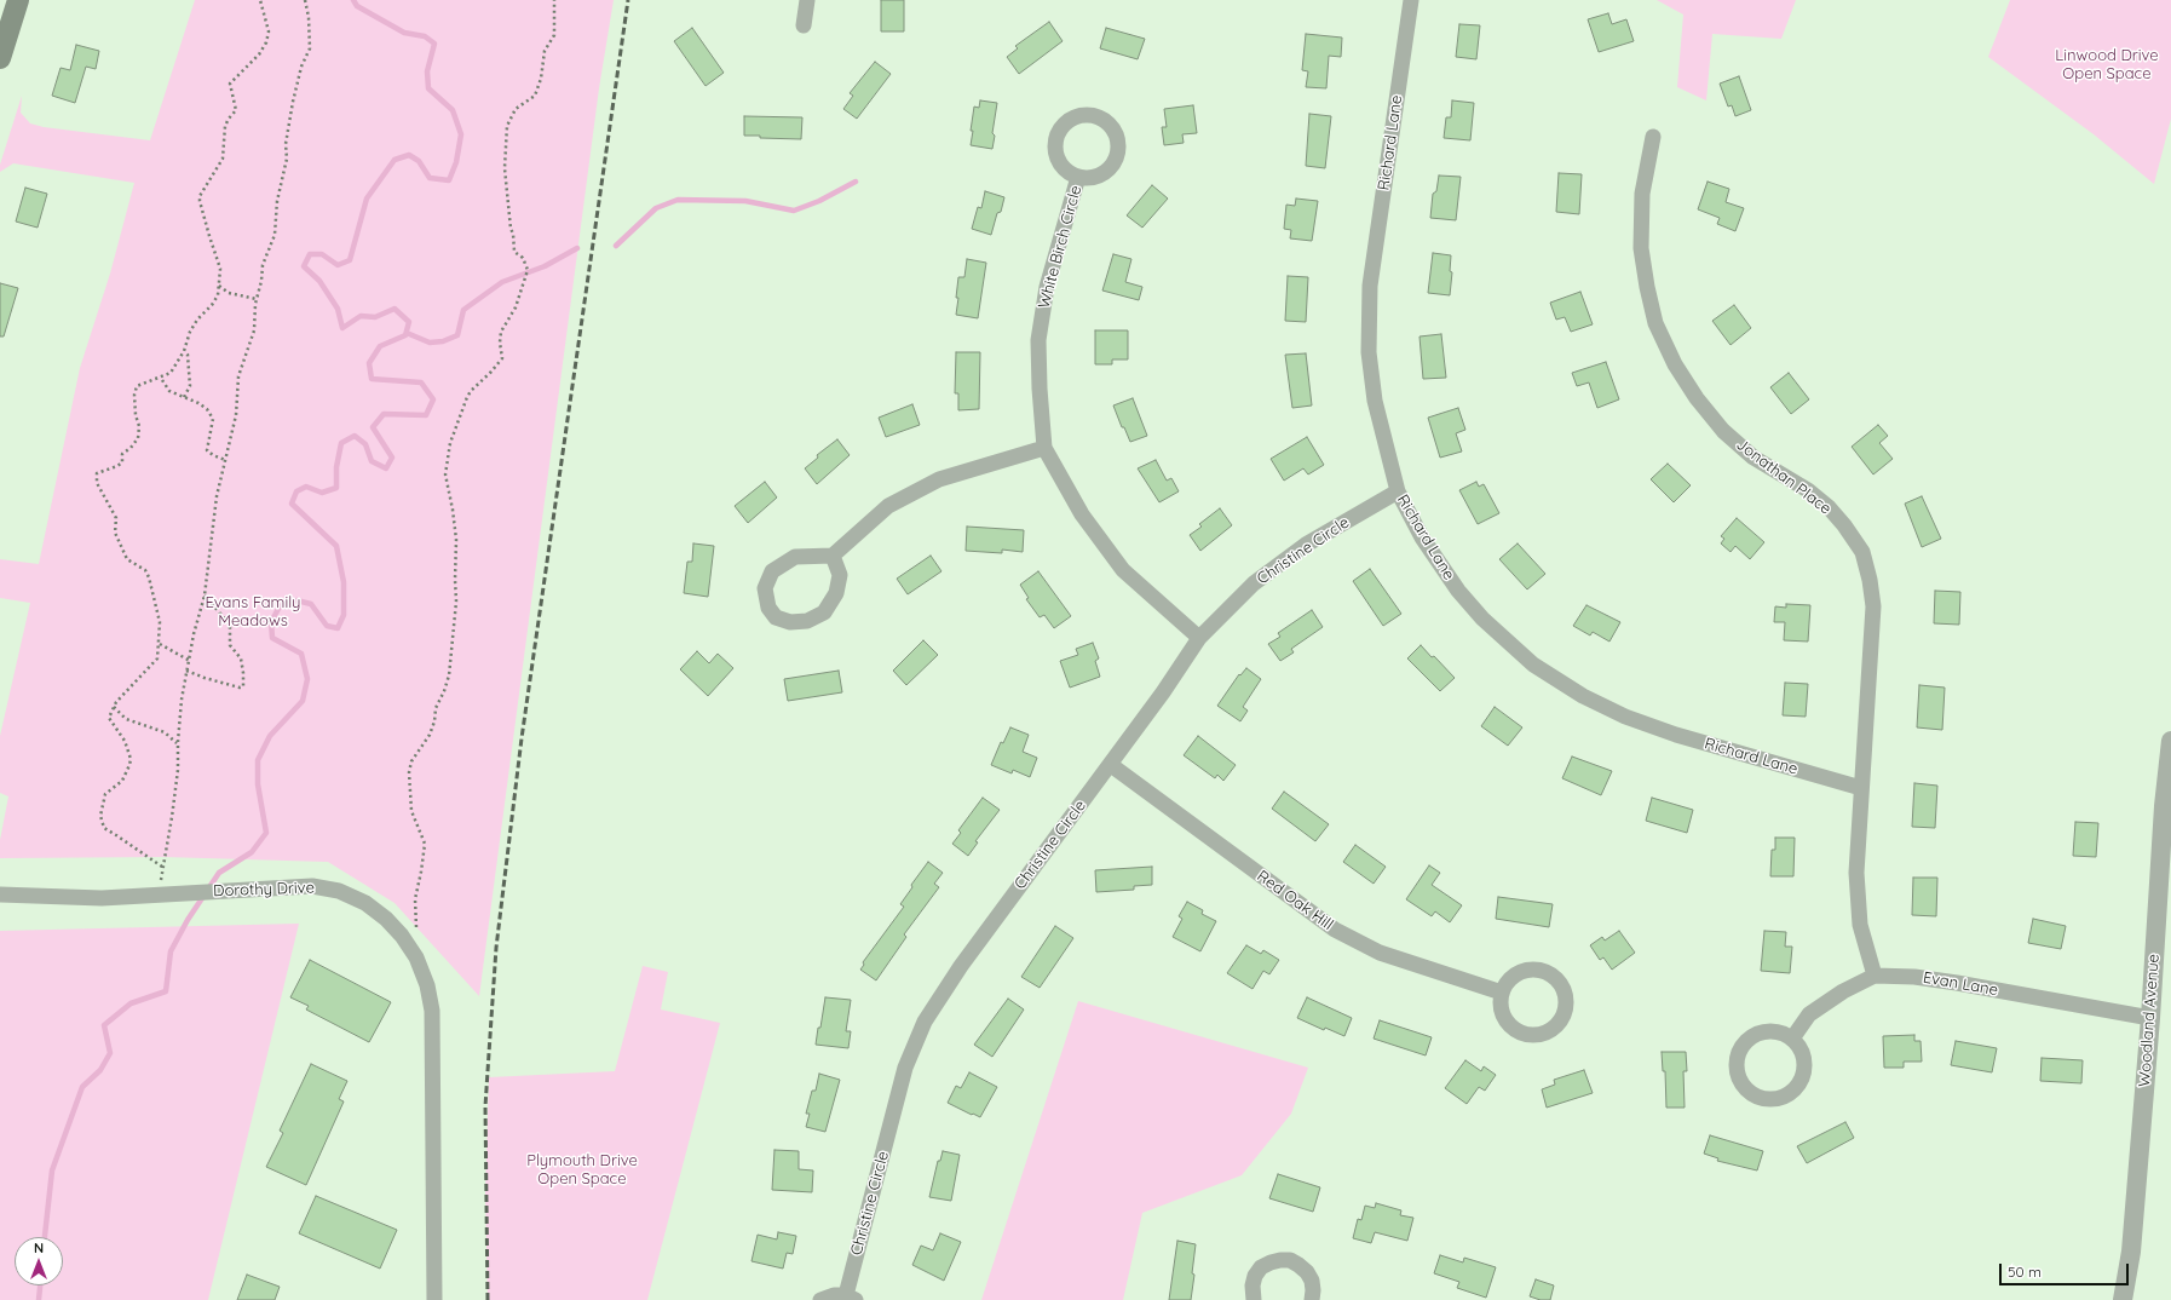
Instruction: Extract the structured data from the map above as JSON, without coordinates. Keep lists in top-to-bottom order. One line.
{"streets":{"street":["Richard Lane","White Birch Circle","Jonathan Place","Christine Circle","Dorothy Drive","Red Oak Hill","Evan Lane","Woodland Avenue"]},"crossings":[["Richard Lane","Jonathan Place"],["Richard Lane","Christine Circle"],["White Birch Circle","Christine Circle"],["Jonathan Place","Evan Lane"],["Christine Circle","Red Oak Hill"],["Evan Lane","Woodland Avenue"]],"parks":["Linwood Drive Open Space","Evans Family Meadows","Plymouth Drive Open Space"],"scale_bar":"50 m","north":"top"}
